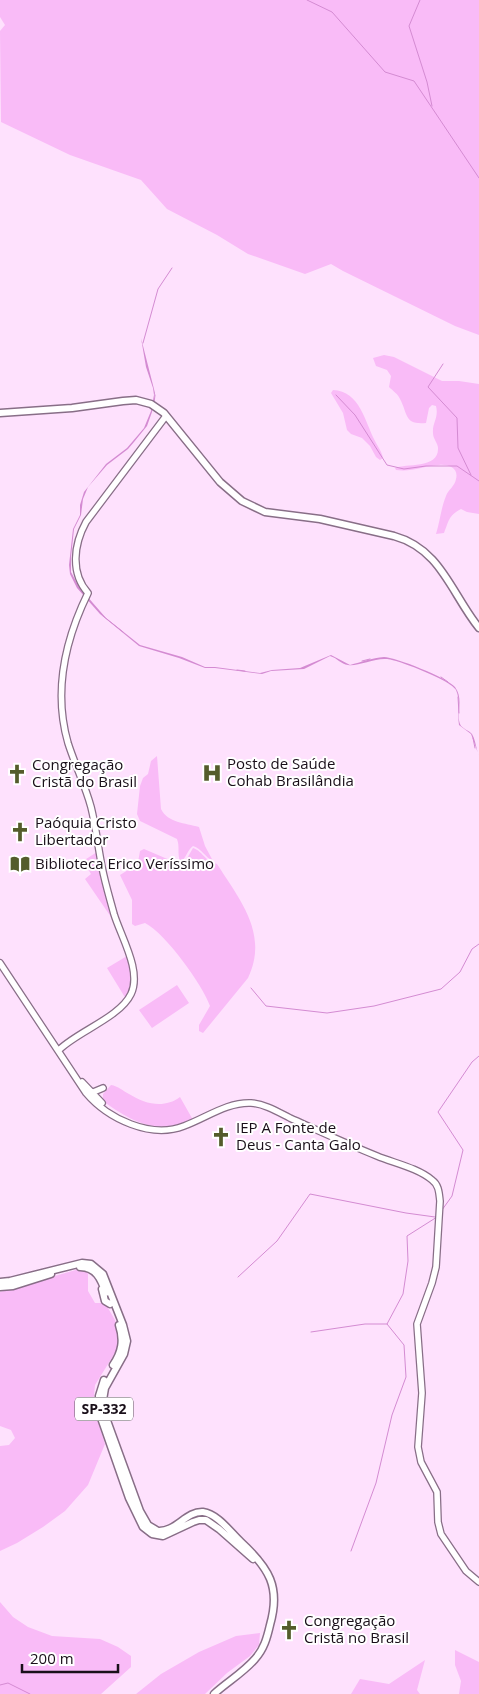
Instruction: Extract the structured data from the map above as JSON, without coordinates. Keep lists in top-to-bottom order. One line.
{"streets":{"main road":["SP-332"]},"places":{"hospital":["Posto de Saúde Cohab Brasilândia"],"church":["Congregação Cristã do Brasil","Paóquia Cristo Libertador","IEP A Fonte de Deus - Canta Galo","Congregação Cristã no Brasil"],"library":["Biblioteca Erico Veríssimo"]},"scale_bar":"200 m"}
